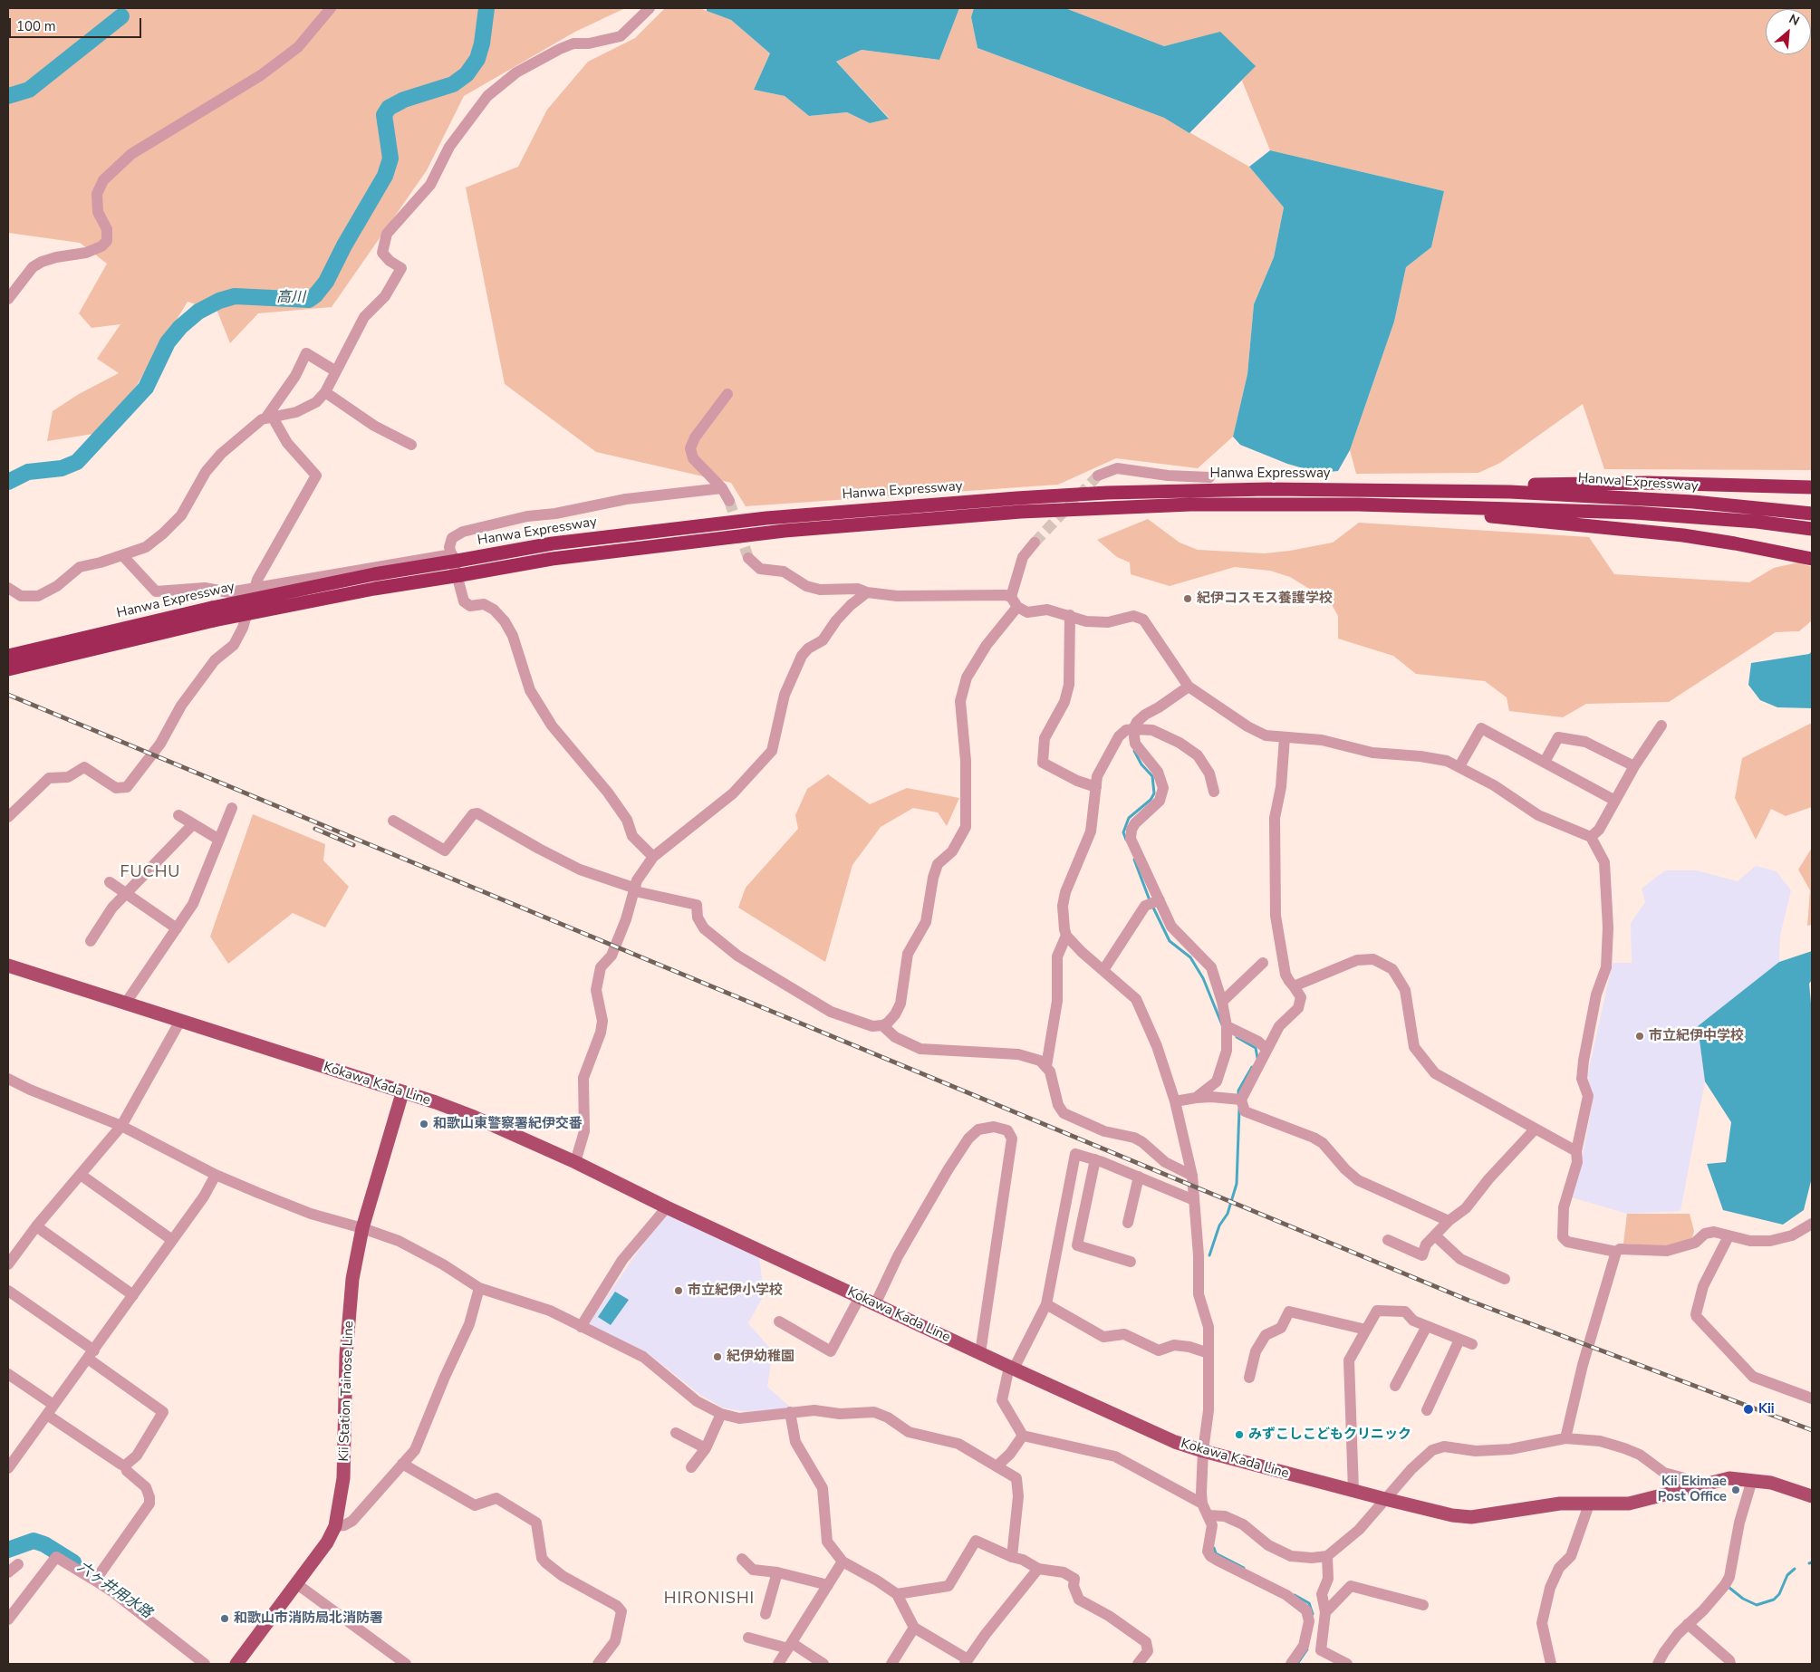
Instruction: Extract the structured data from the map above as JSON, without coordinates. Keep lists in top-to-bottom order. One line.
{"streets":{"highway":["Hanwa Expressway"],"main road":["Kokawa Kada Line","Kii Station Tainose Line"]},"crossings":[["Kokawa Kada Line","Kii Station Tainose Line"]],"districts":["FUCHU","HIRONISHI"],"water":["高川","六ヶ井用水路"],"places":["紀伊コスモス養護学校","市立紀伊中学校","和歌山東警察署紀伊交番","市立紀伊小学校","紀伊幼稚園","Kii","みずこしこどもクリニック","Kii Ekimae Post Office","和歌山市消防局北消防署"],"scale_bar":"100 m","north":"top right"}
